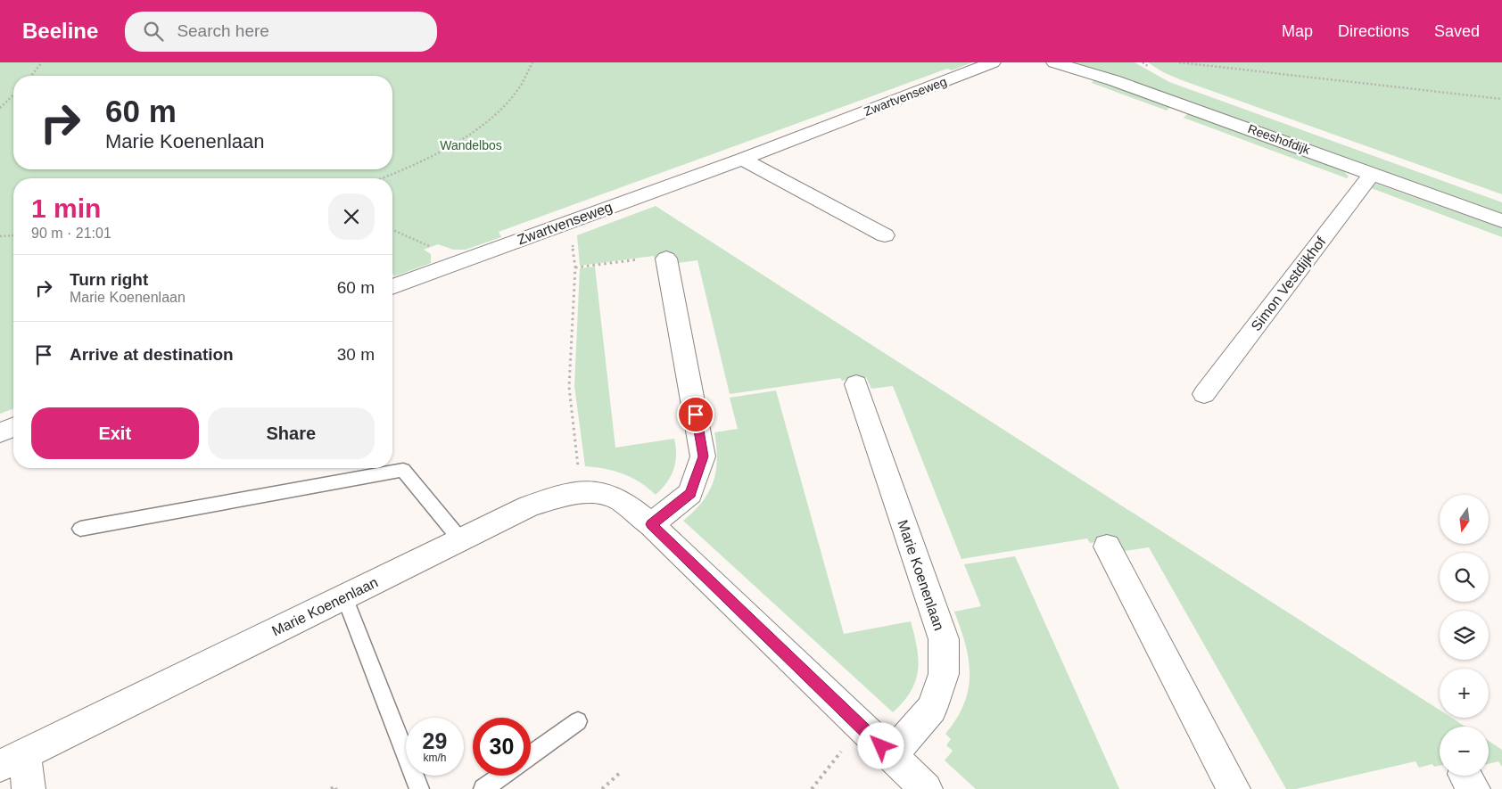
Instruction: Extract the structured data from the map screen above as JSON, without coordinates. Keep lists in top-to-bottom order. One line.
{"streets":{"street":["Zwartvenseweg","Reeshofdijk","Simon Vestdijkhof","Marie Koenenlaan"]},"crossings":[["Reeshofdijk","Simon Vestdijkhof"]],"parks":["Wandelbos"],"north":"bottom","page":{"header":"Beeline","search":"Search here","nav":["Map","Directions","Saved"],"turn":["60 m","Marie Koenenlaan"],"heading":["1 min","90 m · 21:01"],"list":[{"name":"Turn right","note":"Marie Koenenlaan","value":"60 m"},{"name":"Arrive at destination","value":"30 m"}],"buttons":["Exit","Share"],"map_buttons":["+","−"],"speed":"29 km/h","limit":"30"}}
